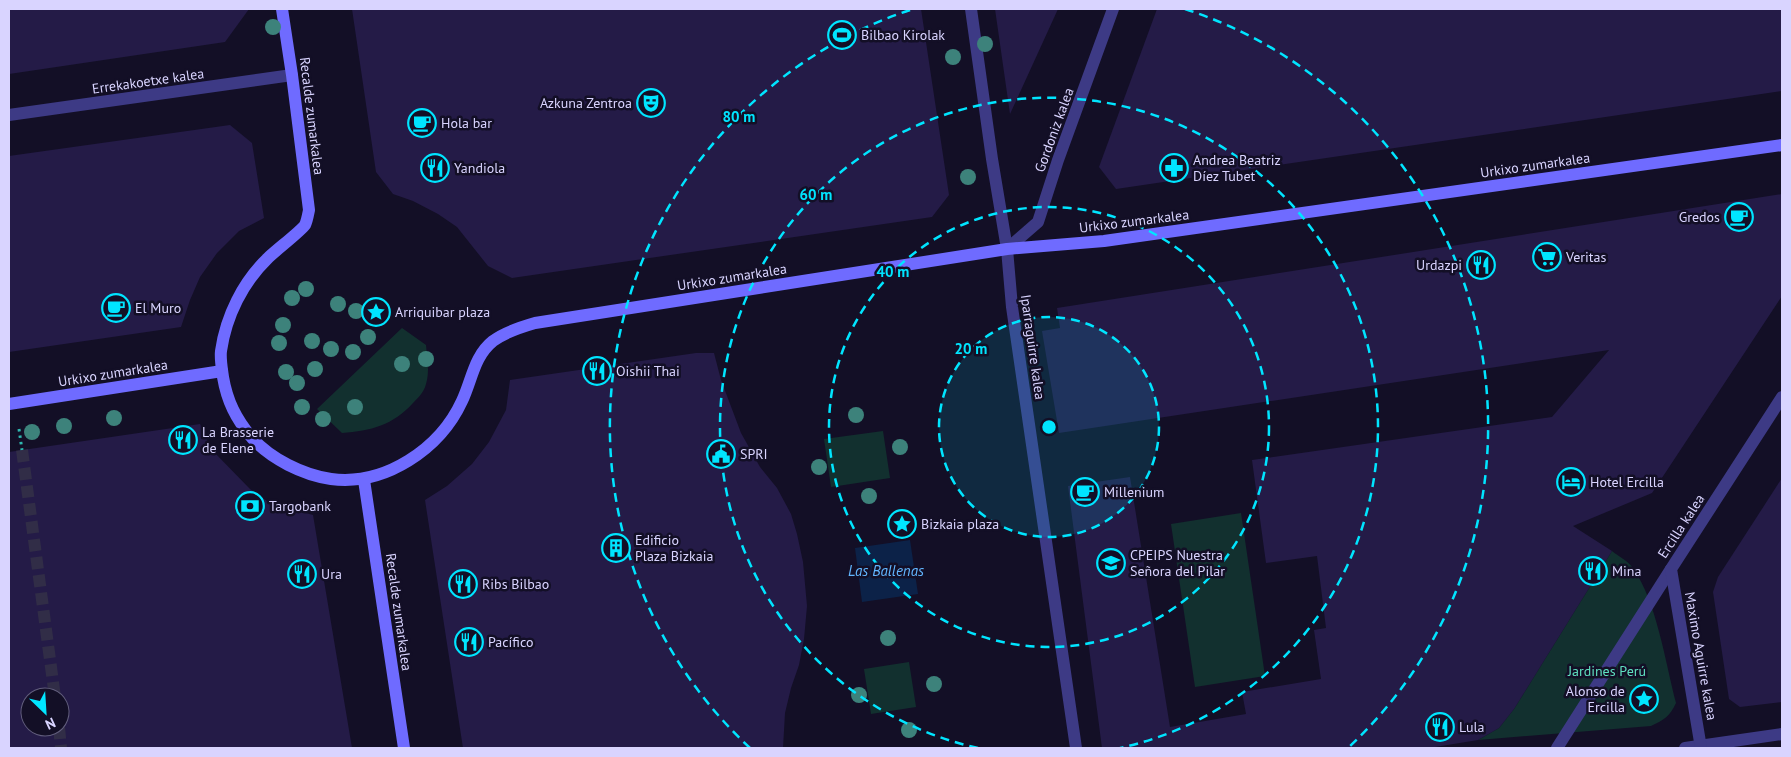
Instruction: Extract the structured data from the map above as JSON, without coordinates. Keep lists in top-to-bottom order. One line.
{"streets":{"main road":["Recalde zumarkalea","Urkixo zumarkalea"],"street":["Errekakoetxe kalea","Gordoniz kalea","Iparraguirre kalea","Ercilla kalea","Maximo Aguirre kalea"]},"crossings":[["Errekakoetxe kalea","Recalde zumarkalea"],["Recalde zumarkalea","Urkixo zumarkalea"],["Gordoniz kalea","Urkixo zumarkalea"],["Gordoniz kalea","Iparraguirre kalea"],["Urkixo zumarkalea","Iparraguirre kalea"],["Ercilla kalea","Maximo Aguirre kalea"]],"water":["Las Ballenas"],"parks":["Jardines Perú"],"places":{"sports":["Bilbao Kirolak"],"theatre":["Azkuna Zentroa"],"cafe":["Hola bar","Gredos","El Muro","Millenium"],"restaurant":["Yandiola","Urdazpi","Oishii Thai","La Brasserie de Elene","Mina","Ura","Ribs Bilbao","Pacífico","Lula"],"pharmacy":["Andrea Beatriz Díez Tubet"],"supermarket":["Veritas"],"place":["Arriquibar plaza","Bizkaia plaza","Alonso de Ercilla"],"public building":["SPRI"],"hotel":["Hotel Ercilla"],"bank":["Targobank"],"building":["Edificio Plaza Bizkaia"],"school or university":["CPEIPS Nuestra Señora del Pilar"]},"north":"bottom right","rings":["80 m","60 m","40 m","20 m"]}
